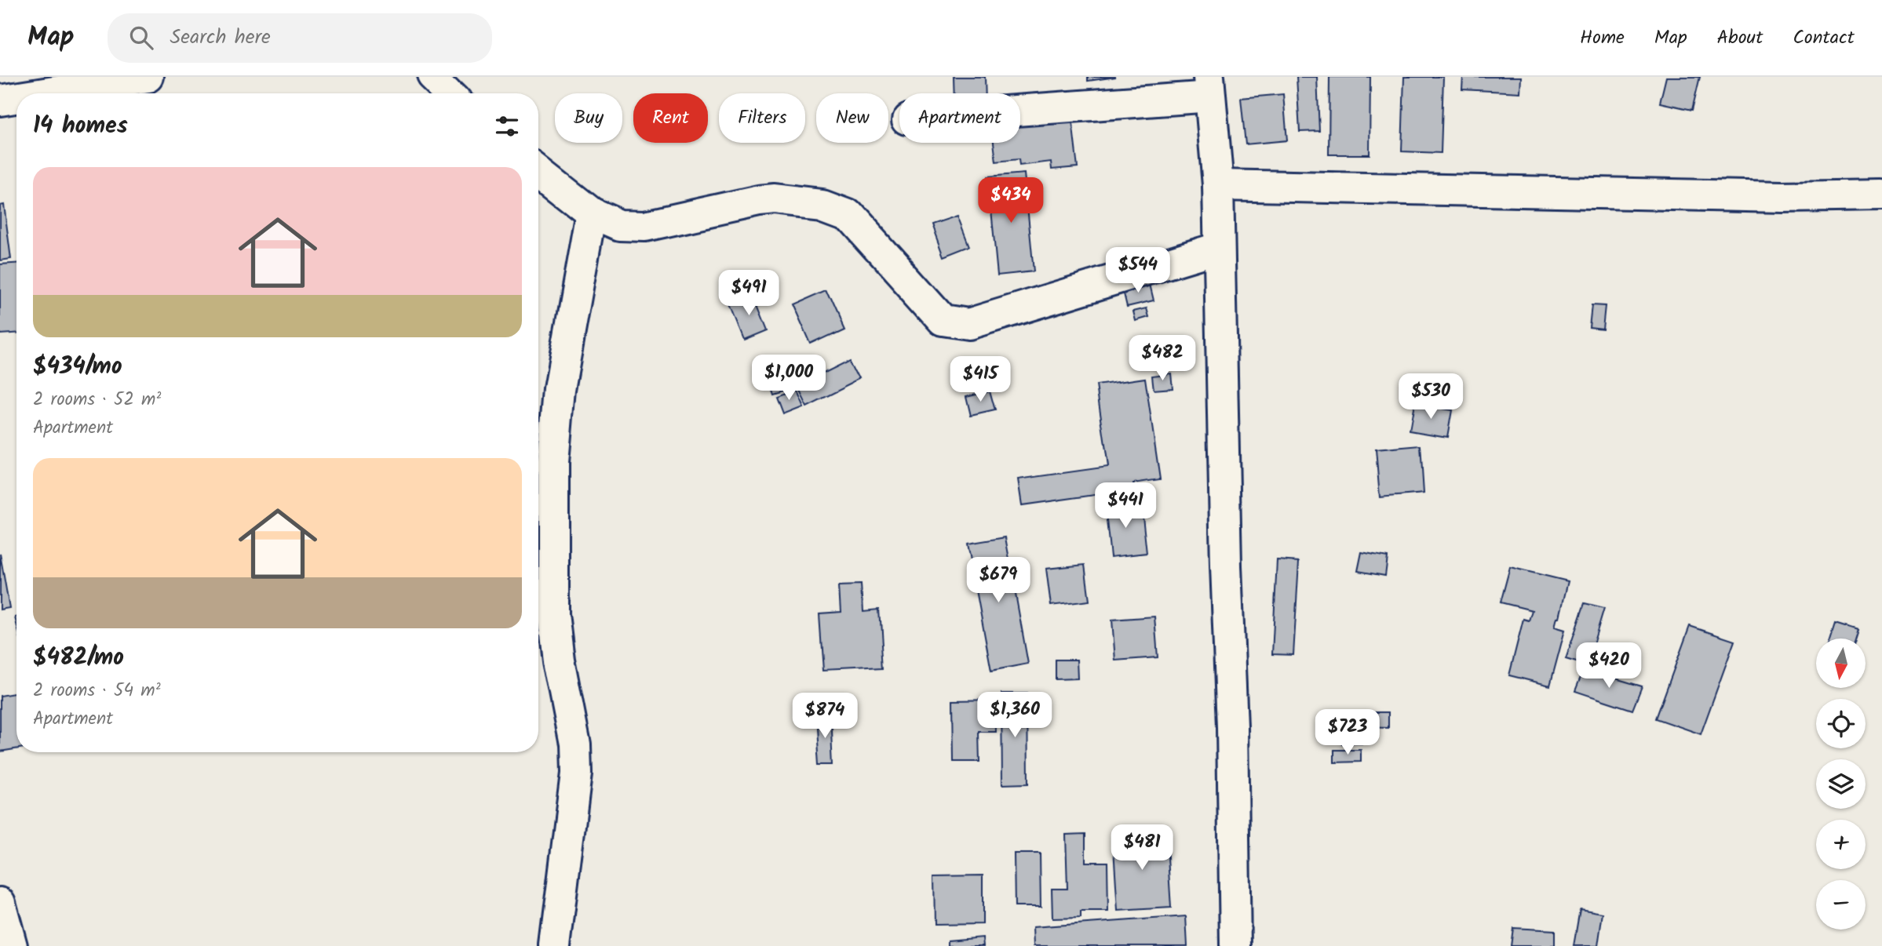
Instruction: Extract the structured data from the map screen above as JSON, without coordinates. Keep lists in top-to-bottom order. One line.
{"north":"bottom","page":{"header":"Map","search":"Search here","nav":["Home","Map","About","Contact"],"chip":["Buy","Rent","Filters","New","Apartment"],"heading":"14 homes","list":[{"name":"$434/mo","note":"2 rooms · 52 m² · Apartment"},{"name":"$482/mo","note":"2 rooms · 54 m² · Apartment"}],"price":["$434","$544","$491","$482","$1,000","$415","$530","$441","$679","$420","$1,360","$874","$723","$481"],"map_buttons":["+","−"]}}
